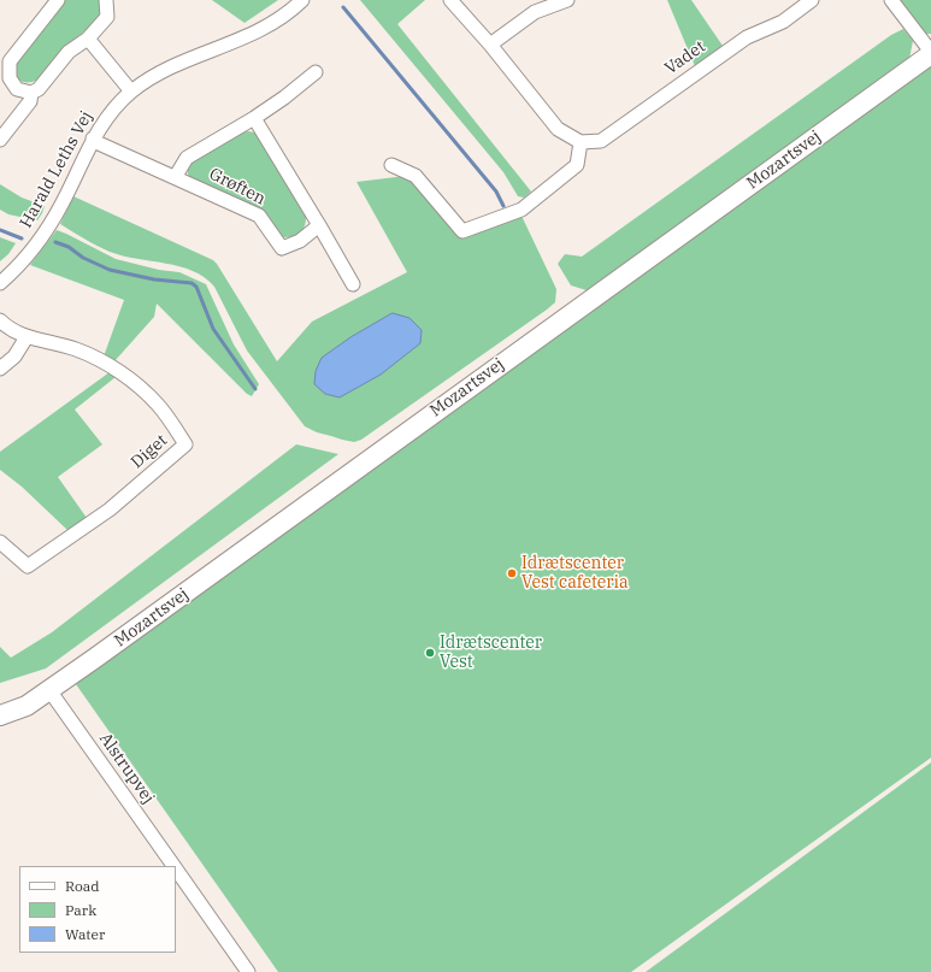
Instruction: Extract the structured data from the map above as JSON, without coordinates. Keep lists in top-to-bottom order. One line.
{"streets":{"street":["Vadet","Mozartsvej","Harald Leths Vej","Grøften","Diget","Alstrupvej"]},"crossings":[["Mozartsvej","Alstrupvej"],["Harald Leths Vej","Grøften"]],"places":["Idrætscenter Vest cafeteria","Idrætscenter Vest"],"legend":["Road","Park","Water"]}
